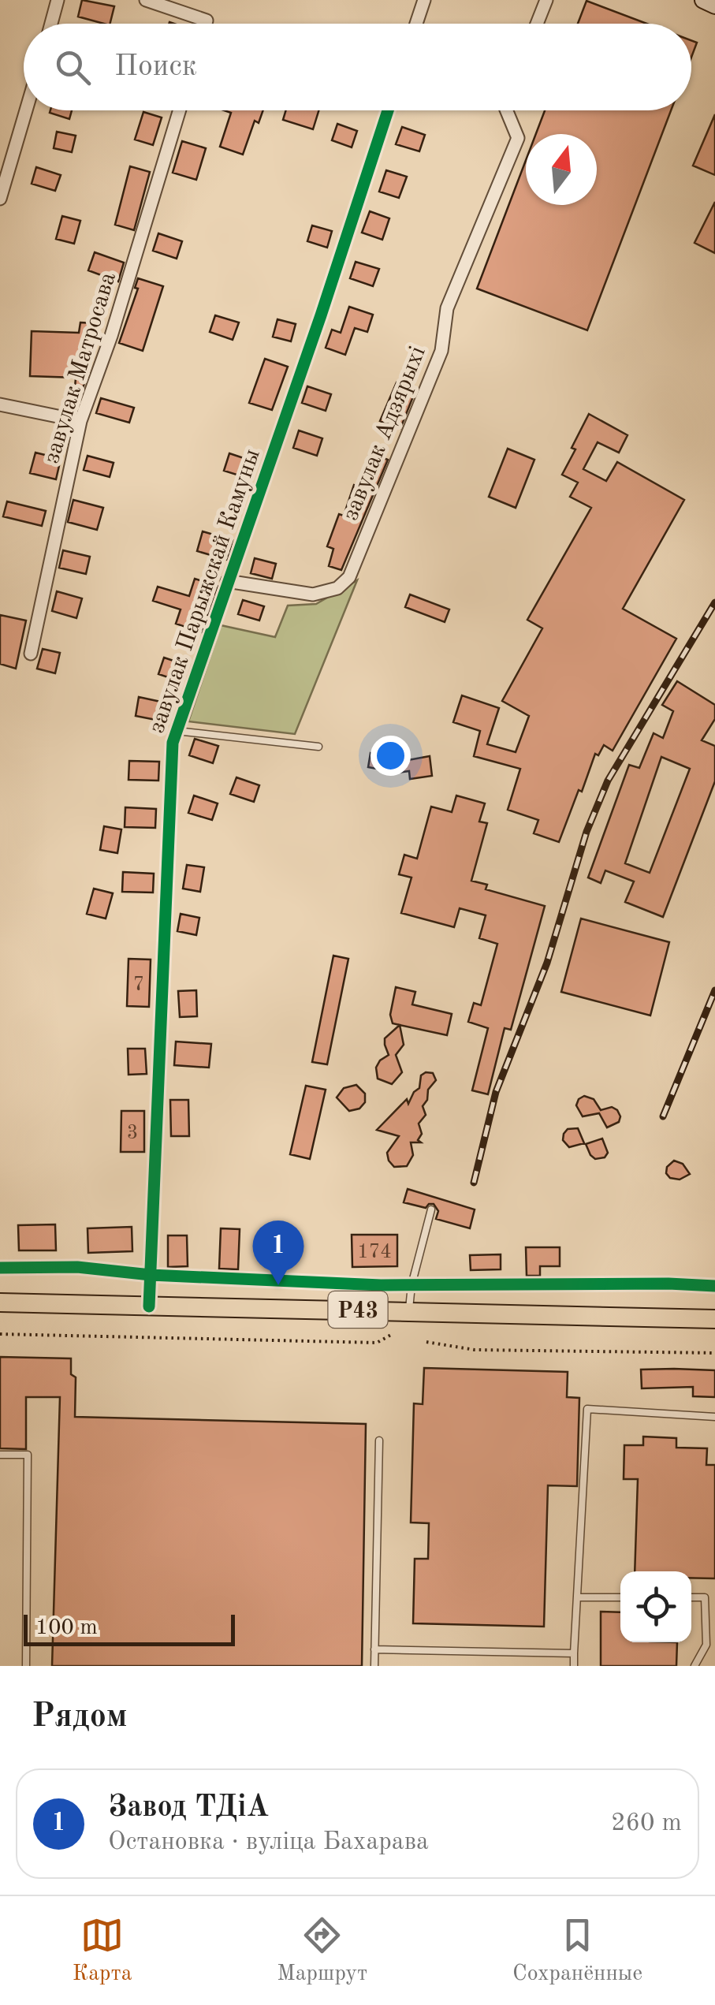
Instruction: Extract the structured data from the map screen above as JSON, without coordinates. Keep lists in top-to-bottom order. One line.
{"streets":{"main road":["Р43"],"street":["завулак Матросава","завулак Адзярыхі","завулак Парыжскай Камуны"]},"crossings":[["завулак Адзярыхі","завулак Парыжскай Камуны"],["завулак Парыжскай Камуны","Р43"]],"house_numbers":["7","3","174"],"scale_bar":"100 m","north":"top","page":{"search":"Поиск","pins":"1","scale":"100 m","heading":"Рядом","list":[{"mark":"1","name":"Завод ТДіА","note":"Остановка · вуліца Бахарава","value":"260 m"}],"nav":["Карта","Маршрут","Сохранённые"]}}
